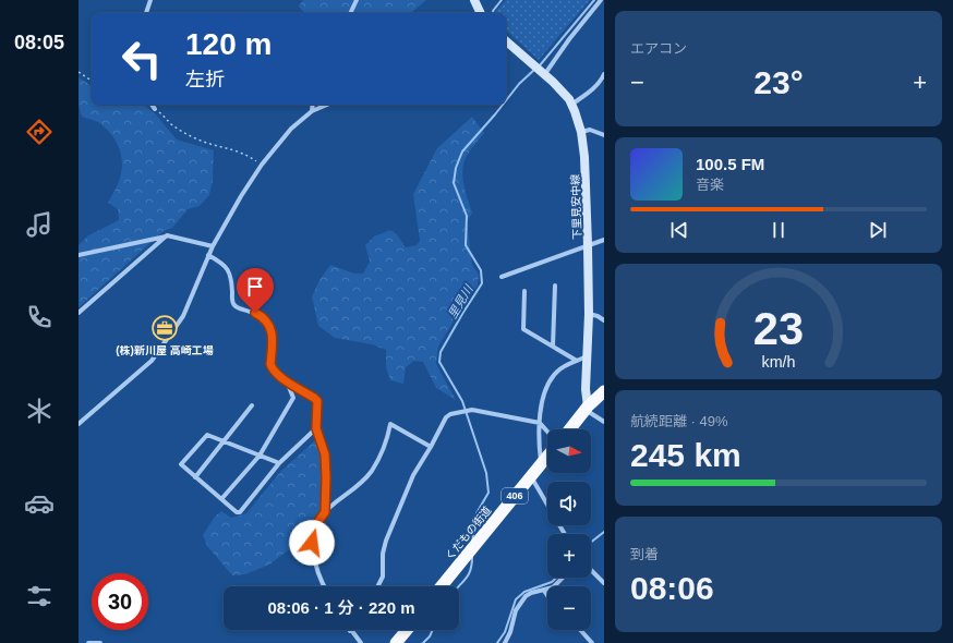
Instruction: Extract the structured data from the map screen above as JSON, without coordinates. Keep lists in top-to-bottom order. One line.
{"streets":{"highway":["406","くだもの街道"],"main road":["下里見安中線"]},"water":["里見川"],"places":{"office":["(株)新川屋 高崎工場"]},"north":"right","page":{"tabs":"08:05","tile":["エアコン",["航続距離 · 49%","245 km"],["到着","08:06"]],"turn":["120 m","左折"],"heat":["−","23°","+"],"song":["100.5 FM","音楽"],"map_buttons":["+","−"],"limit":"30","trip":"08:06 · 1 分 · 220 m","gauge":["23","km/h"]}}
